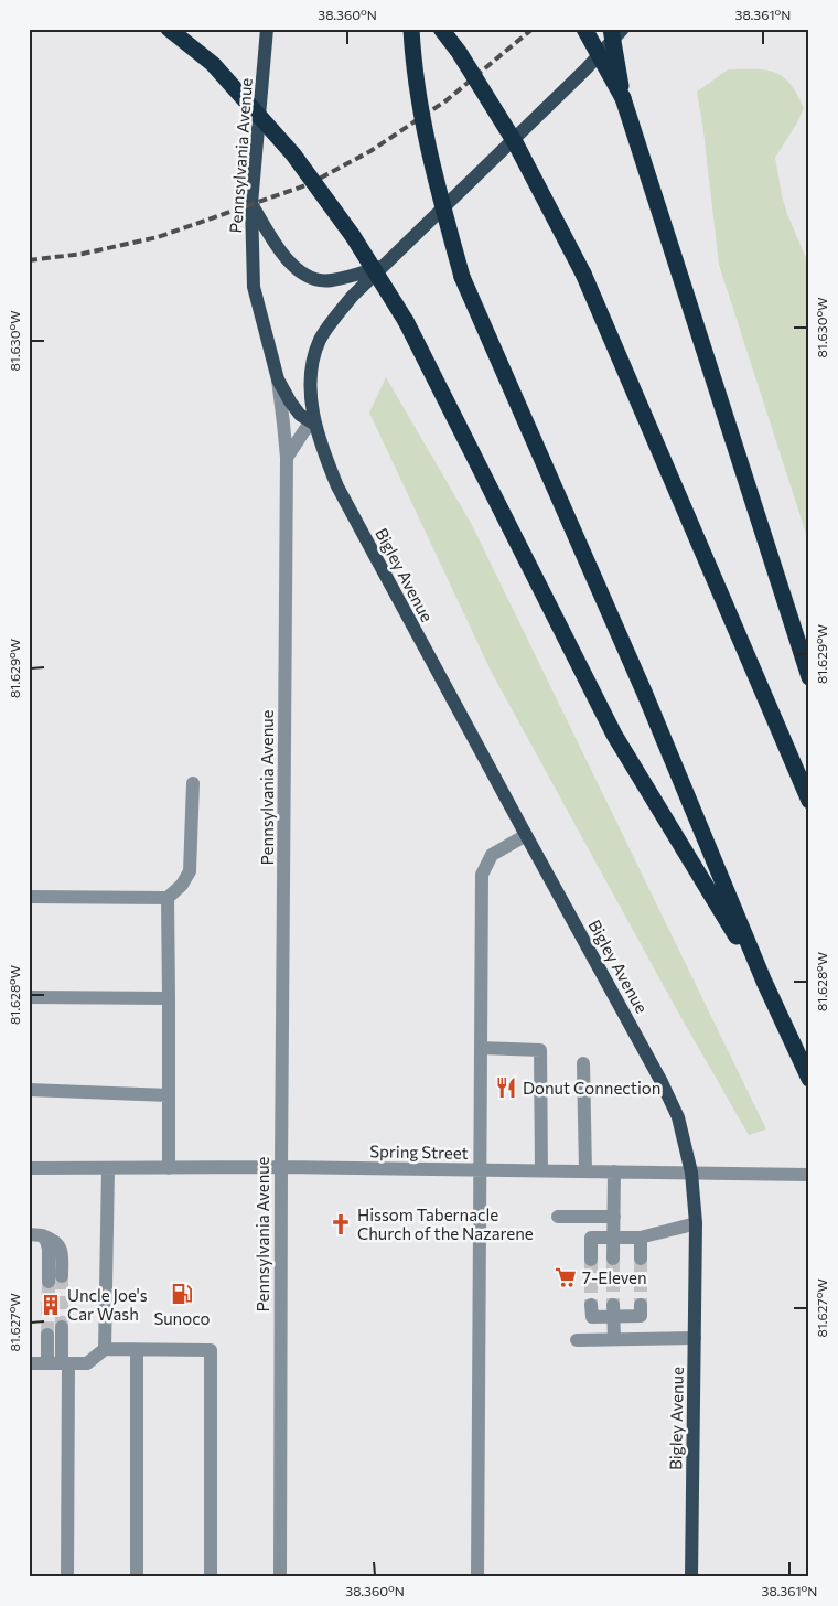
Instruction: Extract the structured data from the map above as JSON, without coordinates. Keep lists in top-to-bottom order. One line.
{"streets":{"main road":["Pennsylvania Avenue","Bigley Avenue"],"street":["Spring Street"]},"crossings":[["Pennsylvania Avenue","Bigley Avenue"],["Pennsylvania Avenue","Spring Street"],["Bigley Avenue","Spring Street"]],"places":{"restaurant":["Donut Connection"],"church":["Hissom Tabernacle Church of the Nazarene"],"supermarket":["7-Eleven"],"fuel station":["Sunoco"],"building":["Uncle Joe's Car Wash"]},"coordinates":["38.360°N","38.361°N","81.630°W","81.629°W","81.628°W","81.627°W"]}
